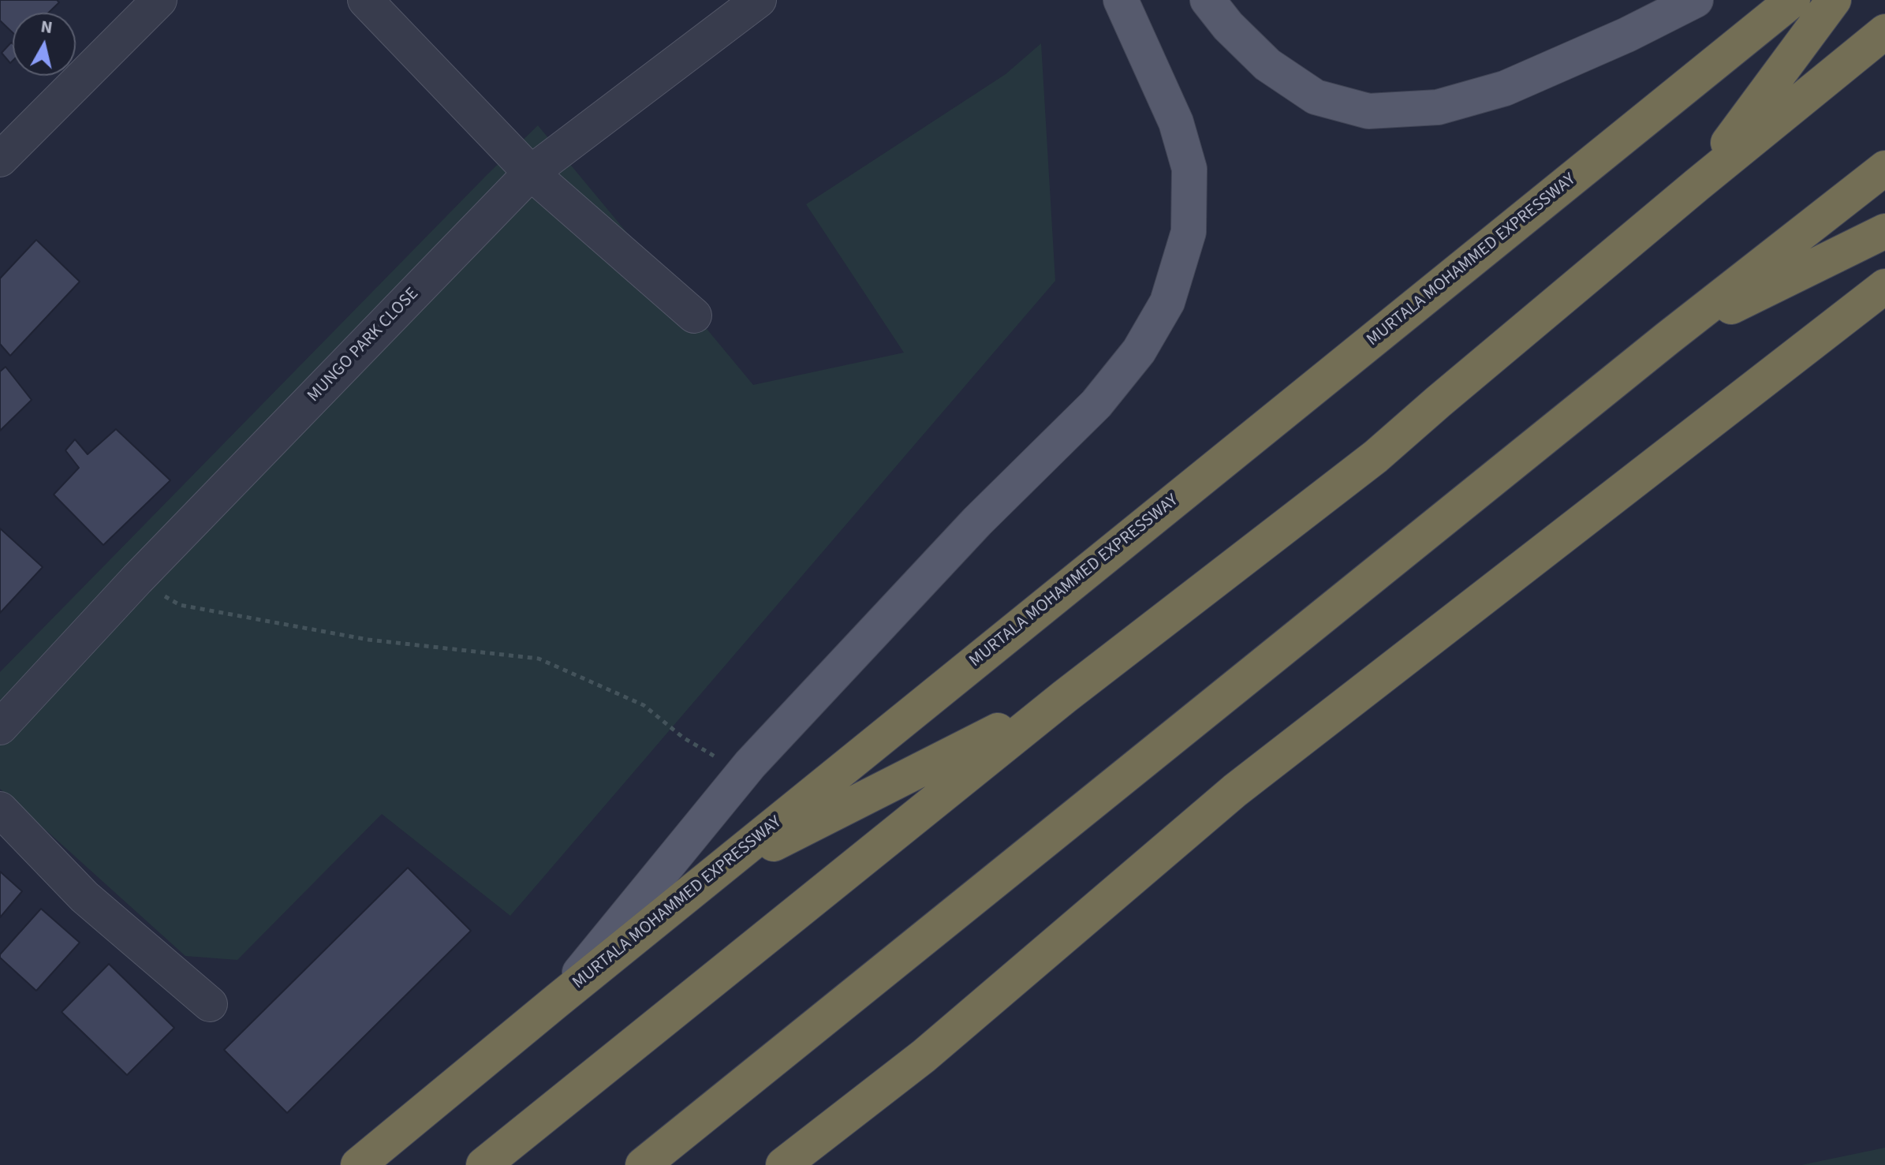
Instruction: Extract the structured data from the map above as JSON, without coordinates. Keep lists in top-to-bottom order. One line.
{"streets":{"highway":["MURTALA MOHAMMED EXPRESSWAY"],"street":["MUNGO PARK CLOSE"]},"north":"top"}
